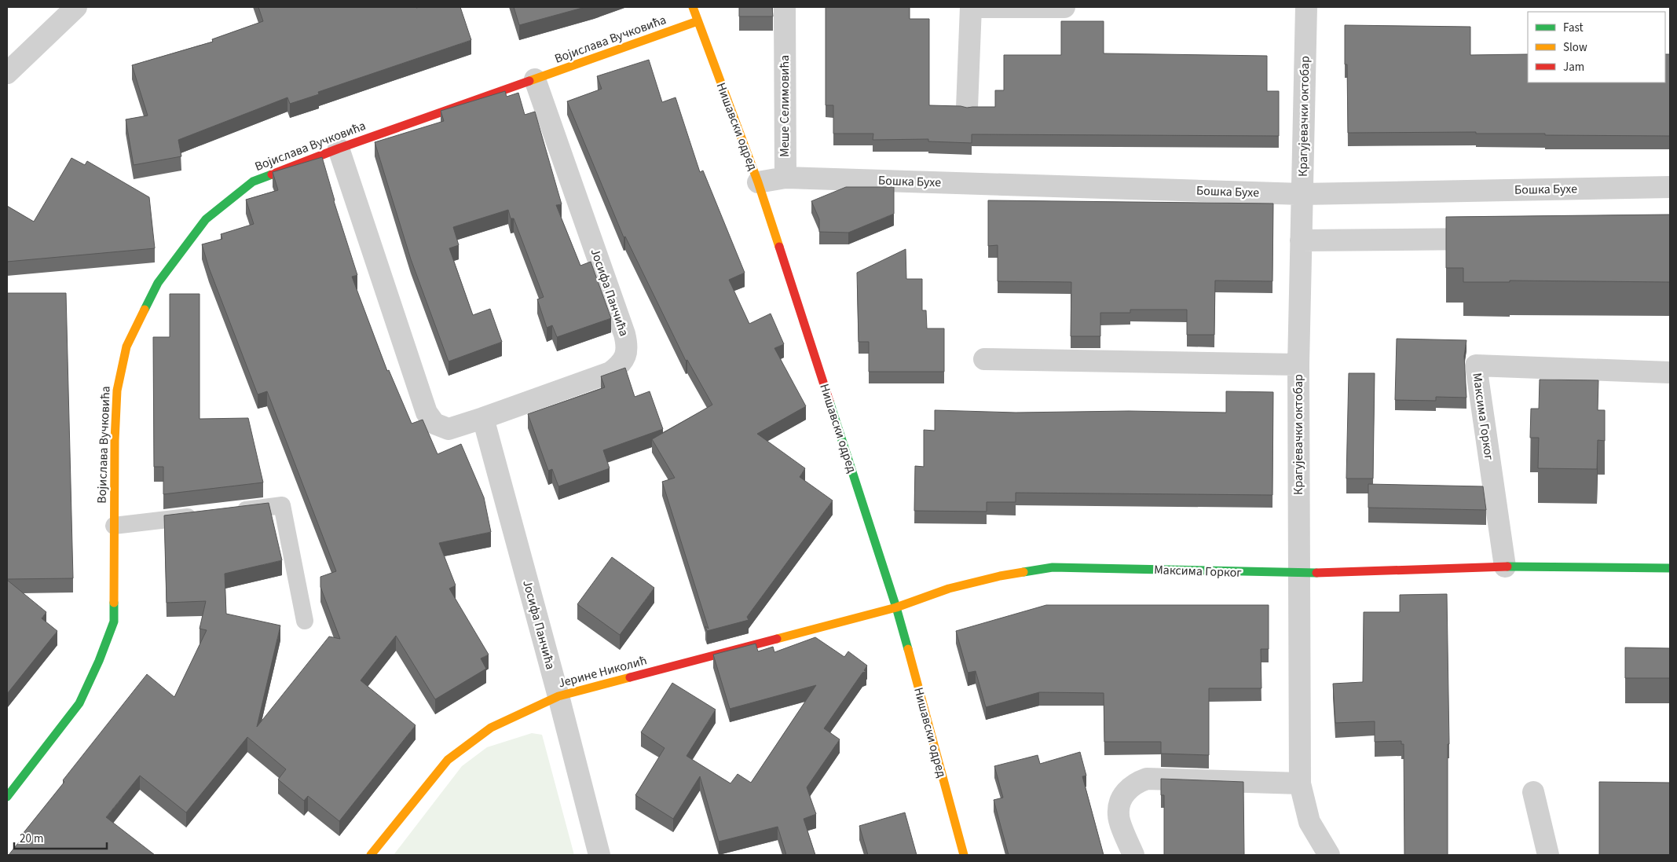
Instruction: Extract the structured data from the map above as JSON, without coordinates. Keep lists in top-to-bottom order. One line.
{"streets":{"street":["Војислава Вучковића","Меше Селимовића","Крагујевачки октобар","Нишавски одред","Бошка Бухе","Јосифа Панчића","Максима Горког","Јерине Николић"]},"crossings":[["Војислава Вучковића","Нишавски одред"],["Војислава Вучковића","Јосифа Панчића"],["Меше Селимовића","Бошка Бухе"],["Крагујевачки октобар","Бошка Бухе"],["Крагујевачки октобар","Максима Горког"],["Нишавски одред","Максима Горког"],["Нишавски одред","Јерине Николић"],["Јосифа Панчића","Јерине Николић"],["Максима Горког","Јерине Николић"]],"legend":["Fast","Slow","Jam"],"scale_bar":"20 m"}
